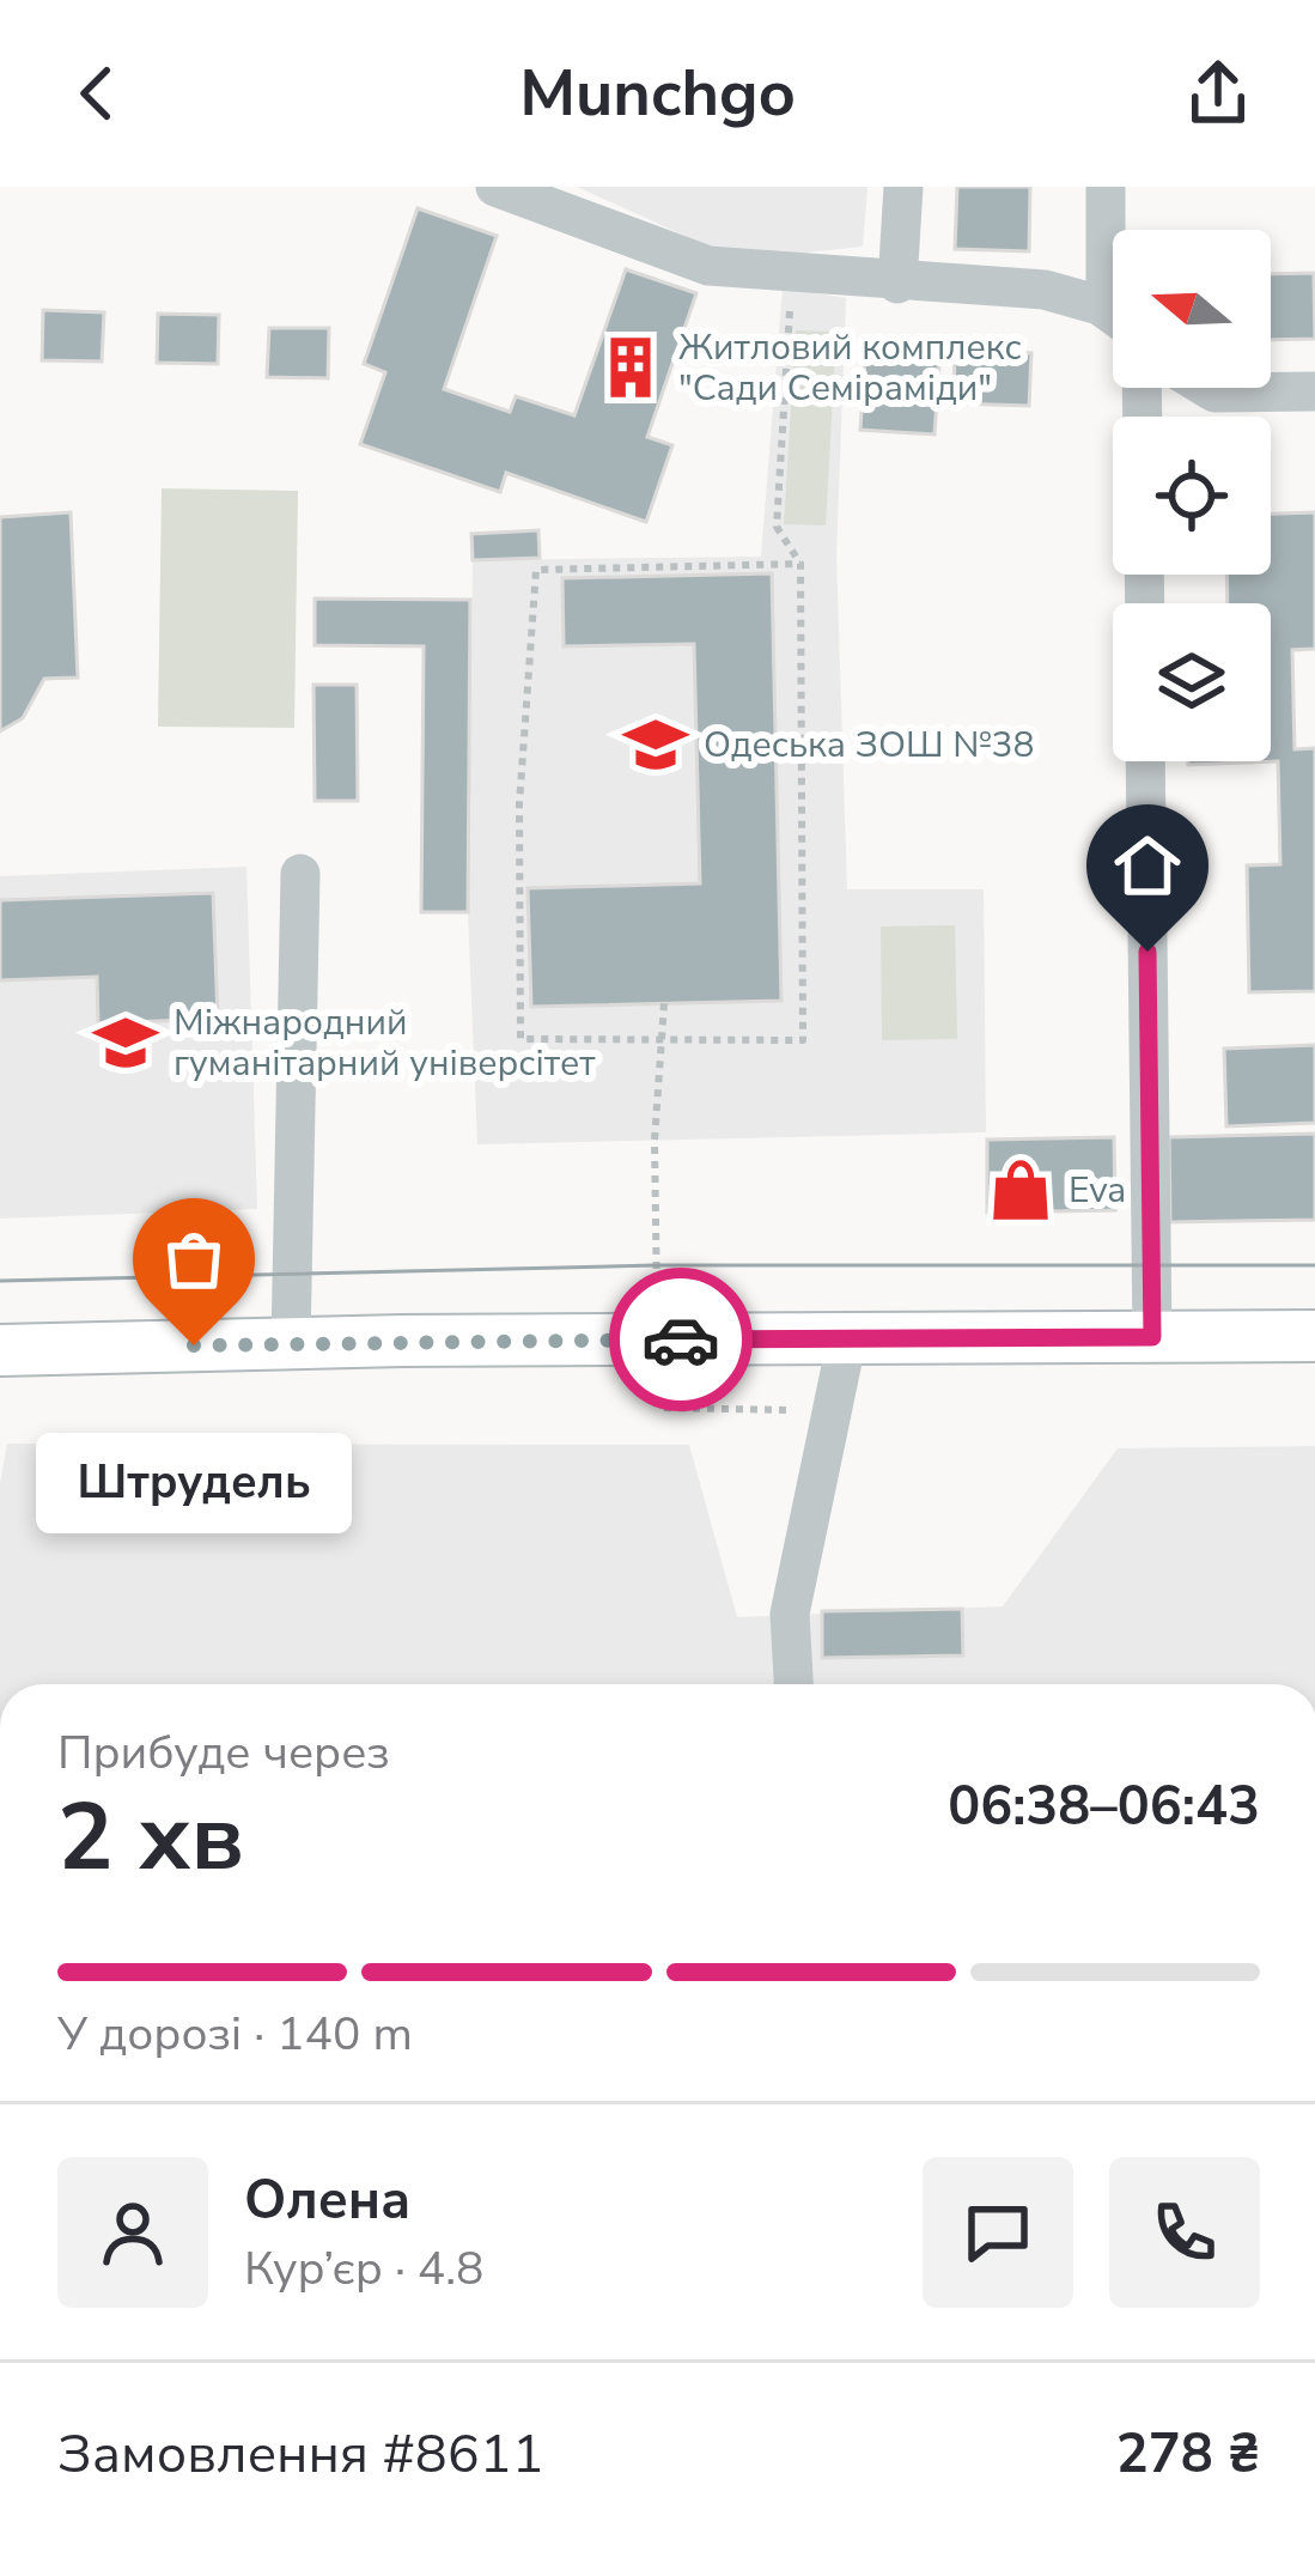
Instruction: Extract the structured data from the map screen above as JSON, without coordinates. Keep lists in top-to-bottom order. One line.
{"places":{"building":["Житловий комплекс \"Сади Семіраміди\""],"school or university":["Одеська ЗОШ №38","Міжнародний гуманітарний універсітет"],"shop":["Eva"],"other":["Штрудель"]},"north":"left","page":{"header":"Munchgo","bubble":"Штрудель","heading":["2 хв","Прибуде через","06:38–06:43"],"panel":["Олена","Кур’єр · 4.8","Замовлення #8611","278 ₴"],"bar":"У дорозі · 140 m"}}
